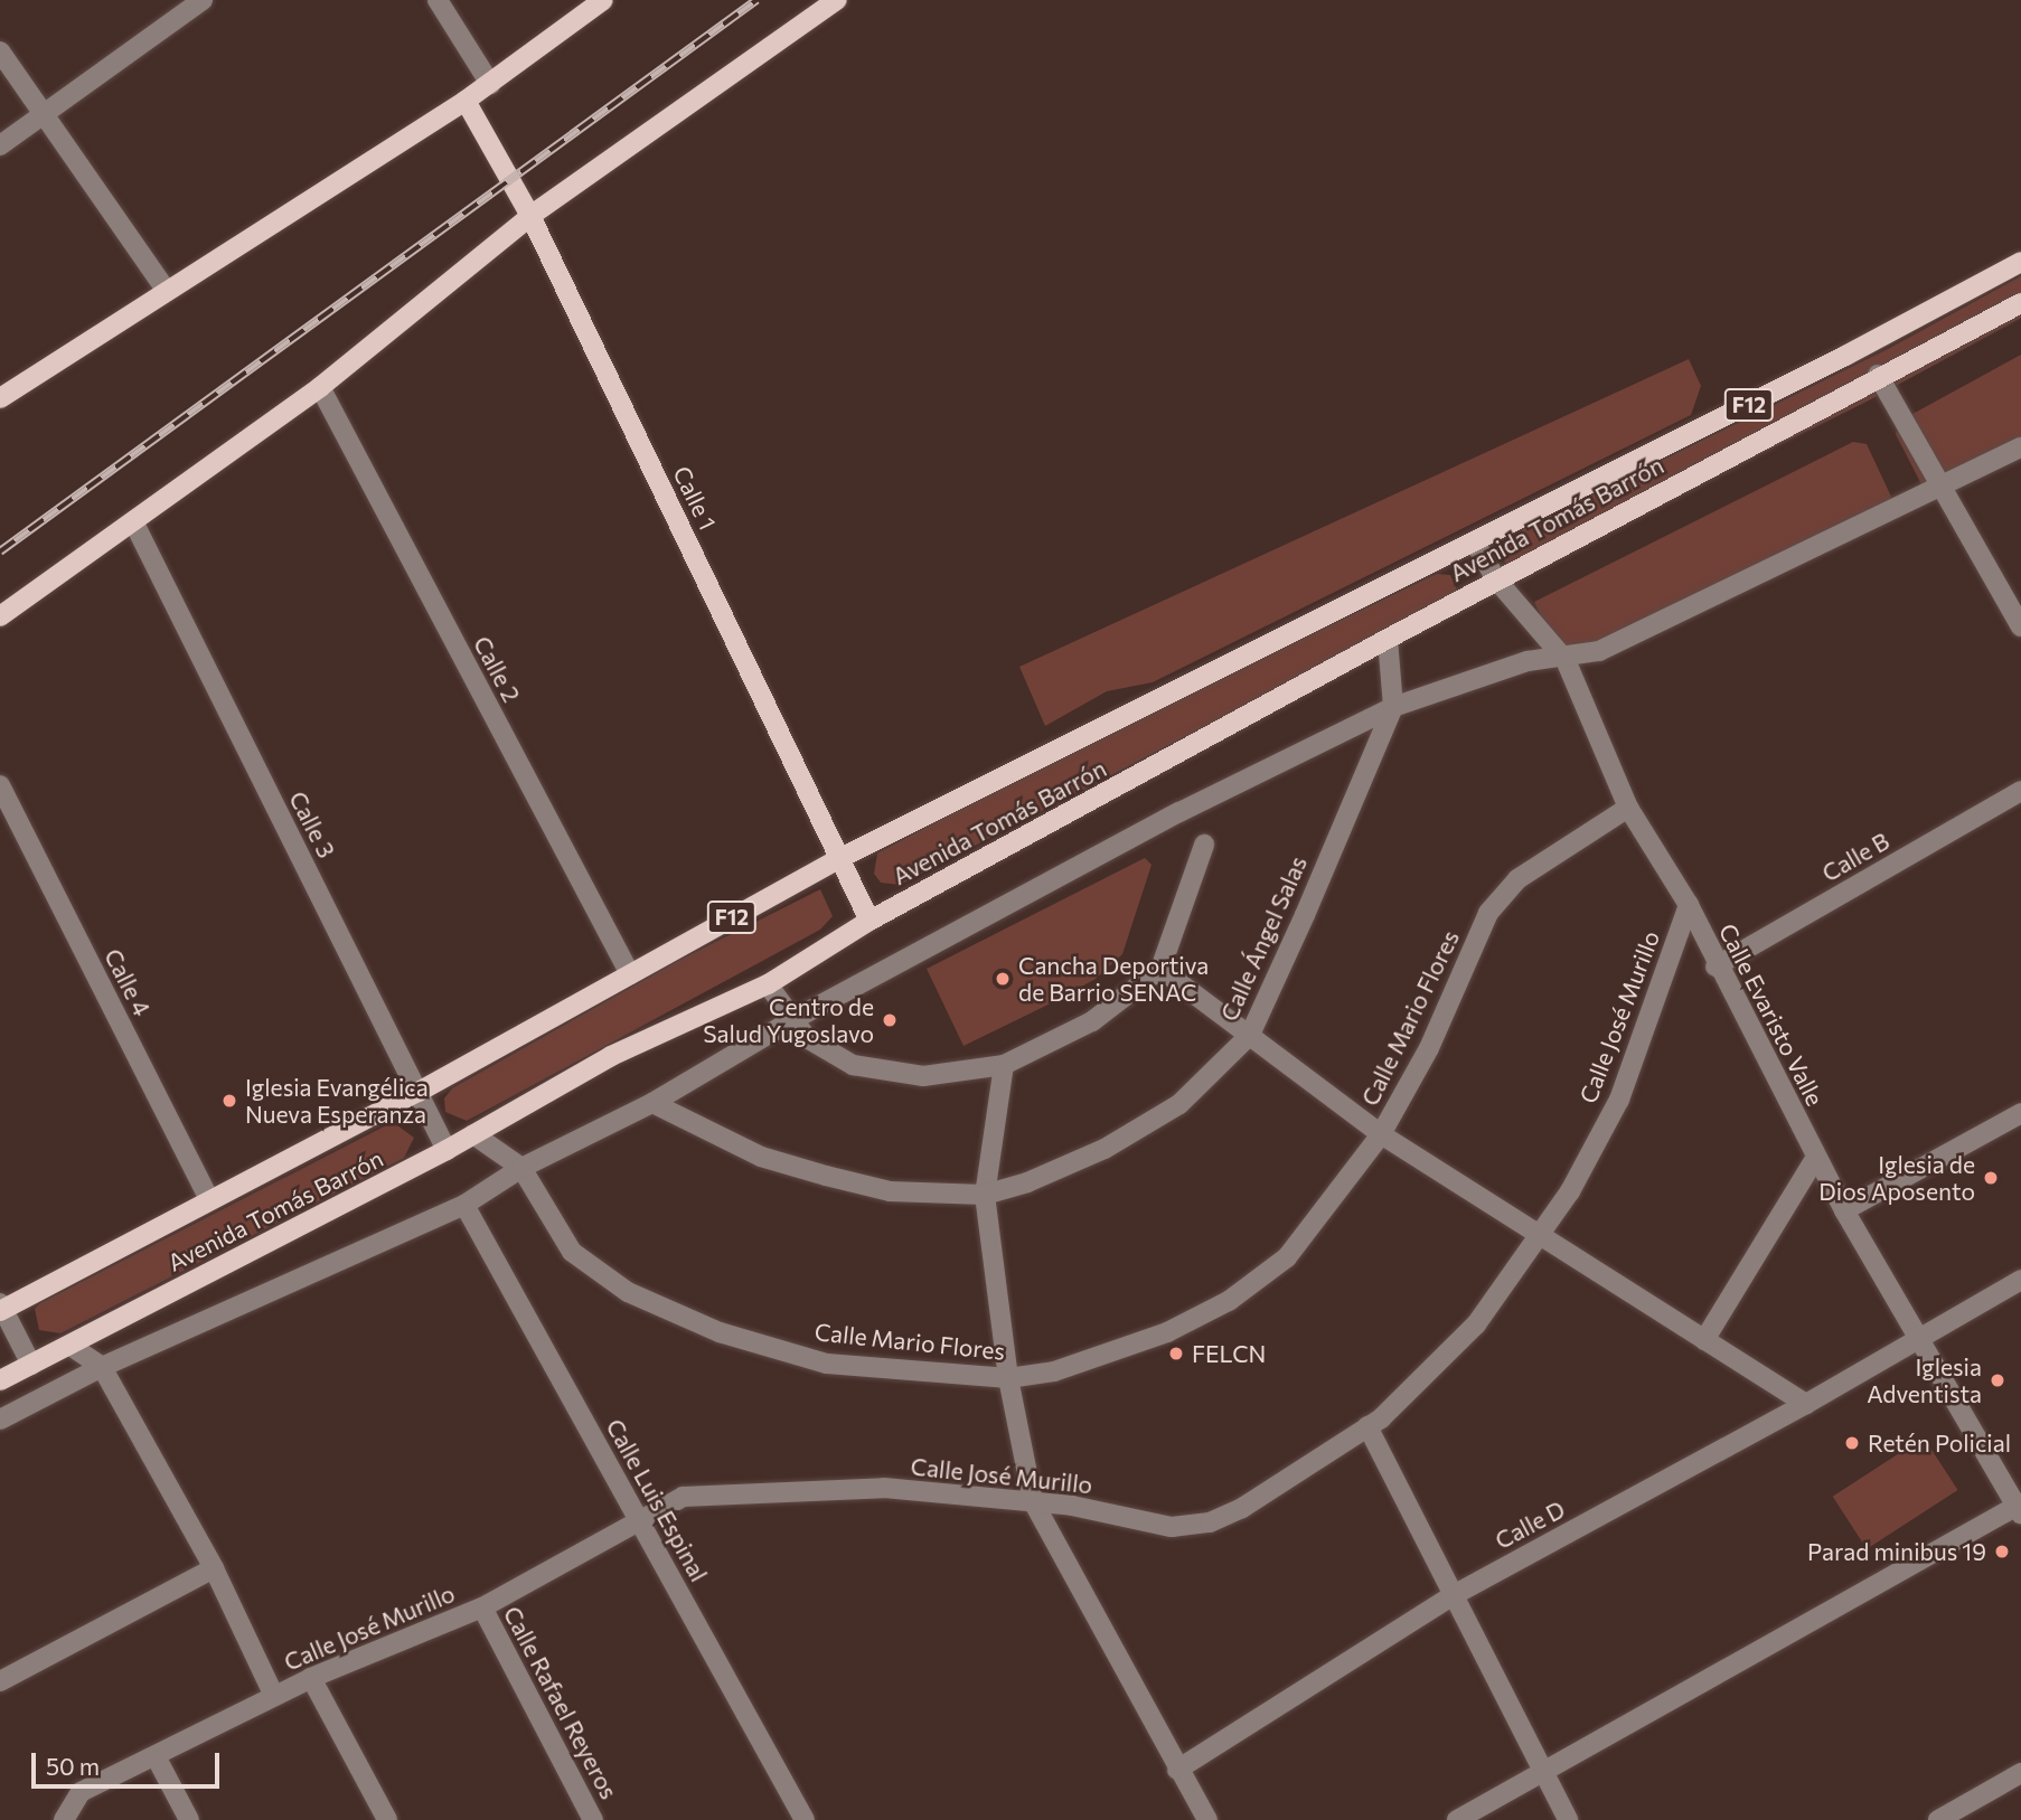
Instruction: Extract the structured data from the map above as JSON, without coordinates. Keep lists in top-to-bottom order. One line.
{"streets":{"main road":["F12","Calle 1","Avenida Tomás Barrón"],"street":["Calle 2","Calle 3","Calle B","Calle Ángel Salas","Calle 4","Calle Evaristo Valle","Calle José Murillo","Calle Mario Flores","Calle Luis Espinal","Calle D","Calle Rafael Reyeros"]},"crossings":[["Calle 1","Avenida Tomás Barrón"],["Avenida Tomás Barrón","Calle 2"],["Avenida Tomás Barrón","Calle 3"],["Avenida Tomás Barrón","Calle Ángel Salas"],["Avenida Tomás Barrón","Calle 4"],["Avenida Tomás Barrón","Calle Evaristo Valle"],["Avenida Tomás Barrón","Calle Mario Flores"],["Calle B","Calle Evaristo Valle"],["Calle Evaristo Valle","Calle José Murillo"],["Calle Evaristo Valle","Calle Mario Flores"],["Calle Evaristo Valle","Calle D"],["Calle José Murillo","Calle Luis Espinal"],["Calle José Murillo","Calle Rafael Reyeros"]],"places":["Cancha Deportiva de Barrio SENAC","Centro de Salud Yugoslavo","Iglesia Evangélica Nueva Esperanza","Iglesia de Dios Aposento","FELCN","Iglesia Adventista","Retén Policial","Parad minibus 19"],"scale_bar":"50 m"}
